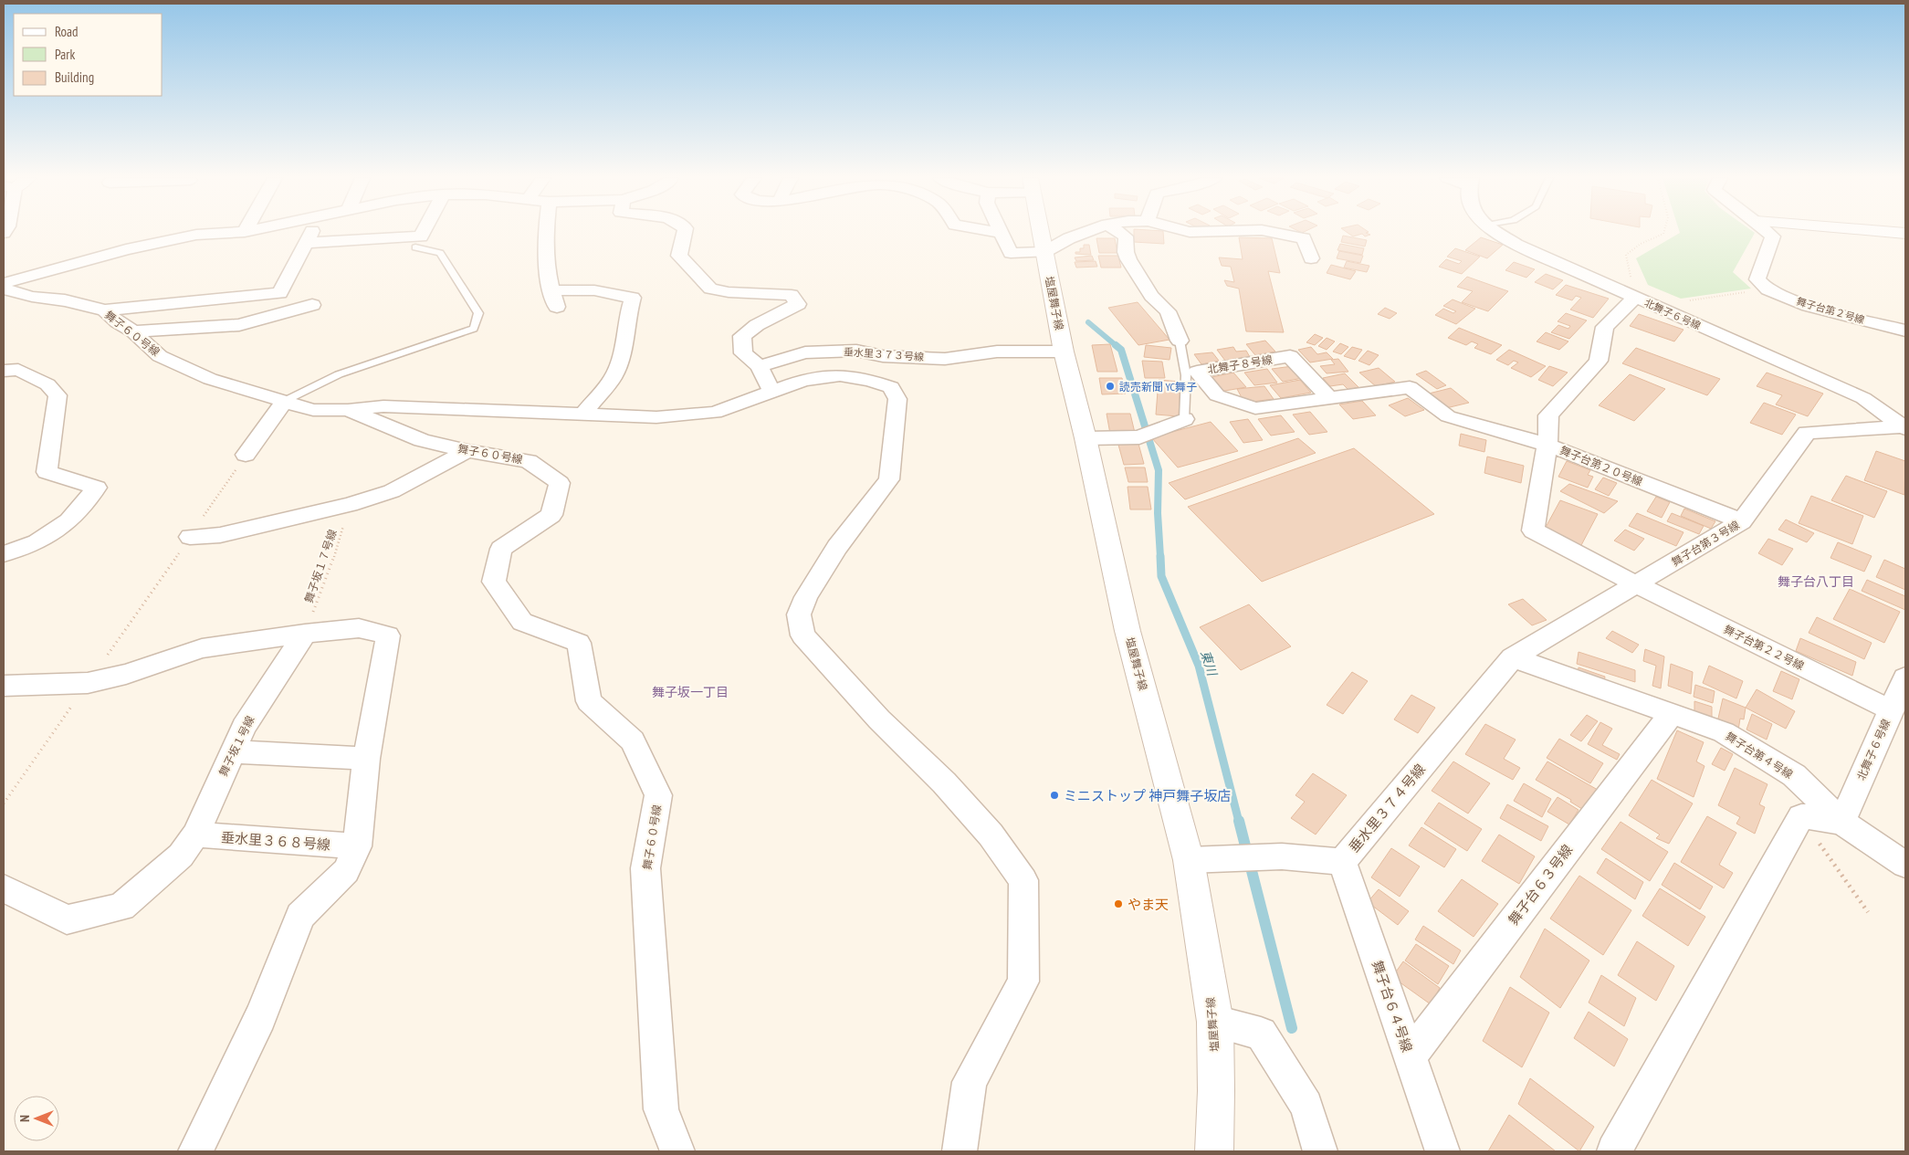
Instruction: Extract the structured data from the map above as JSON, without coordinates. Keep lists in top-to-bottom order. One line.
{"streets":{"street":["塩屋舞子線","舞子台第２号線","北舞子６号線","舞子６０号線","垂水里３７３号線","北舞子８号線","舞子台第２０号線","舞子台第３号線","舞子台第２２号線","舞子坂１号線","舞子台第４号線","垂水里３７４号線","垂水里３６８号線","舞子台６３号線","舞子台６４号線"],"path":["舞子坂１７号線"]},"crossings":[["塩屋舞子線","垂水里３７３号線"],["塩屋舞子線","垂水里３７４号線"],["北舞子６号線","舞子台第３号線"],["北舞子６号線","舞子台第２２号線"],["北舞子６号線","舞子台第４号線"],["北舞子８号線","舞子台第２０号線"],["舞子台第２０号線","舞子台第３号線"],["舞子台第２０号線","舞子台第２２号線"],["舞子台第３号線","舞子台第２２号線"],["舞子台第３号線","舞子台第４号線"],["舞子台第３号線","垂水里３７４号線"],["舞子坂１７号線","舞子坂１号線"],["舞子坂１号線","垂水里３６８号線"],["舞子台第４号線","垂水里３７４号線"],["舞子台第４号線","舞子台６３号線"],["垂水里３７４号線","舞子台６４号線"],["舞子台６３号線","舞子台６４号線"]],"districts":["舞子台八丁目","舞子坂一丁目"],"water":["東川"],"places":["読売新聞 YC舞子","ミニストップ 神戸舞子坂店","やま天"],"legend":["Road","Park","Building"],"north":"left"}
